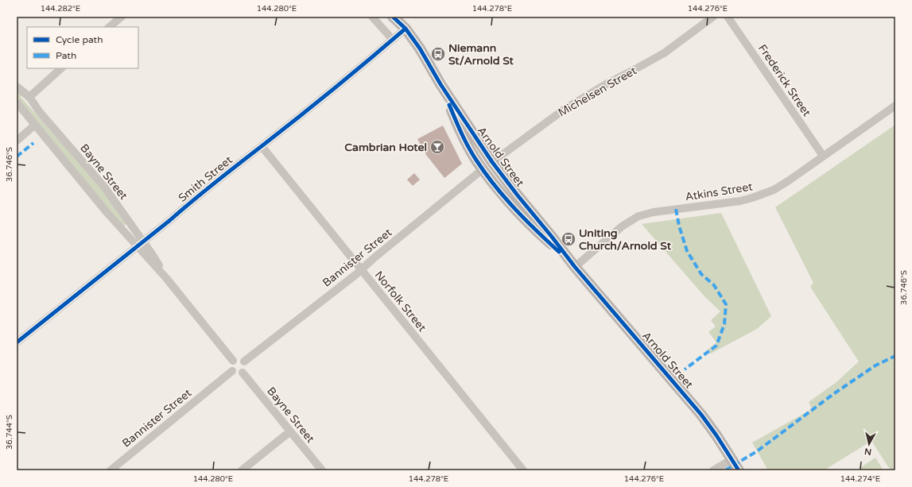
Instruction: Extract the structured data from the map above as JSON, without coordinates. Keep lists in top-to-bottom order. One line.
{"streets":{"main road":["Michelsen Street","Arnold Street"],"street":["Frederick Street","Bayne Street","Smith Street","Atkins Street","Bannister Street","Norfolk Street"]},"crossings":[["Frederick Street","Atkins Street"],["Michelsen Street","Arnold Street"],["Michelsen Street","Bannister Street"],["Arnold Street","Smith Street"],["Arnold Street","Atkins Street"],["Arnold Street","Bannister Street"],["Bayne Street","Smith Street"],["Bayne Street","Bannister Street"],["Smith Street","Norfolk Street"],["Bannister Street","Norfolk Street"]],"places":{"bus stop":["Niemann St/Arnold St","Uniting Church/Arnold St"],"bar":["Cambrian Hotel"]},"legend":["Cycle path","Path"],"north":"bottom","coordinates":["144.282°E","144.280°E","144.278°E","144.276°E","36.746°S","36.744°S","144.274°E"]}
